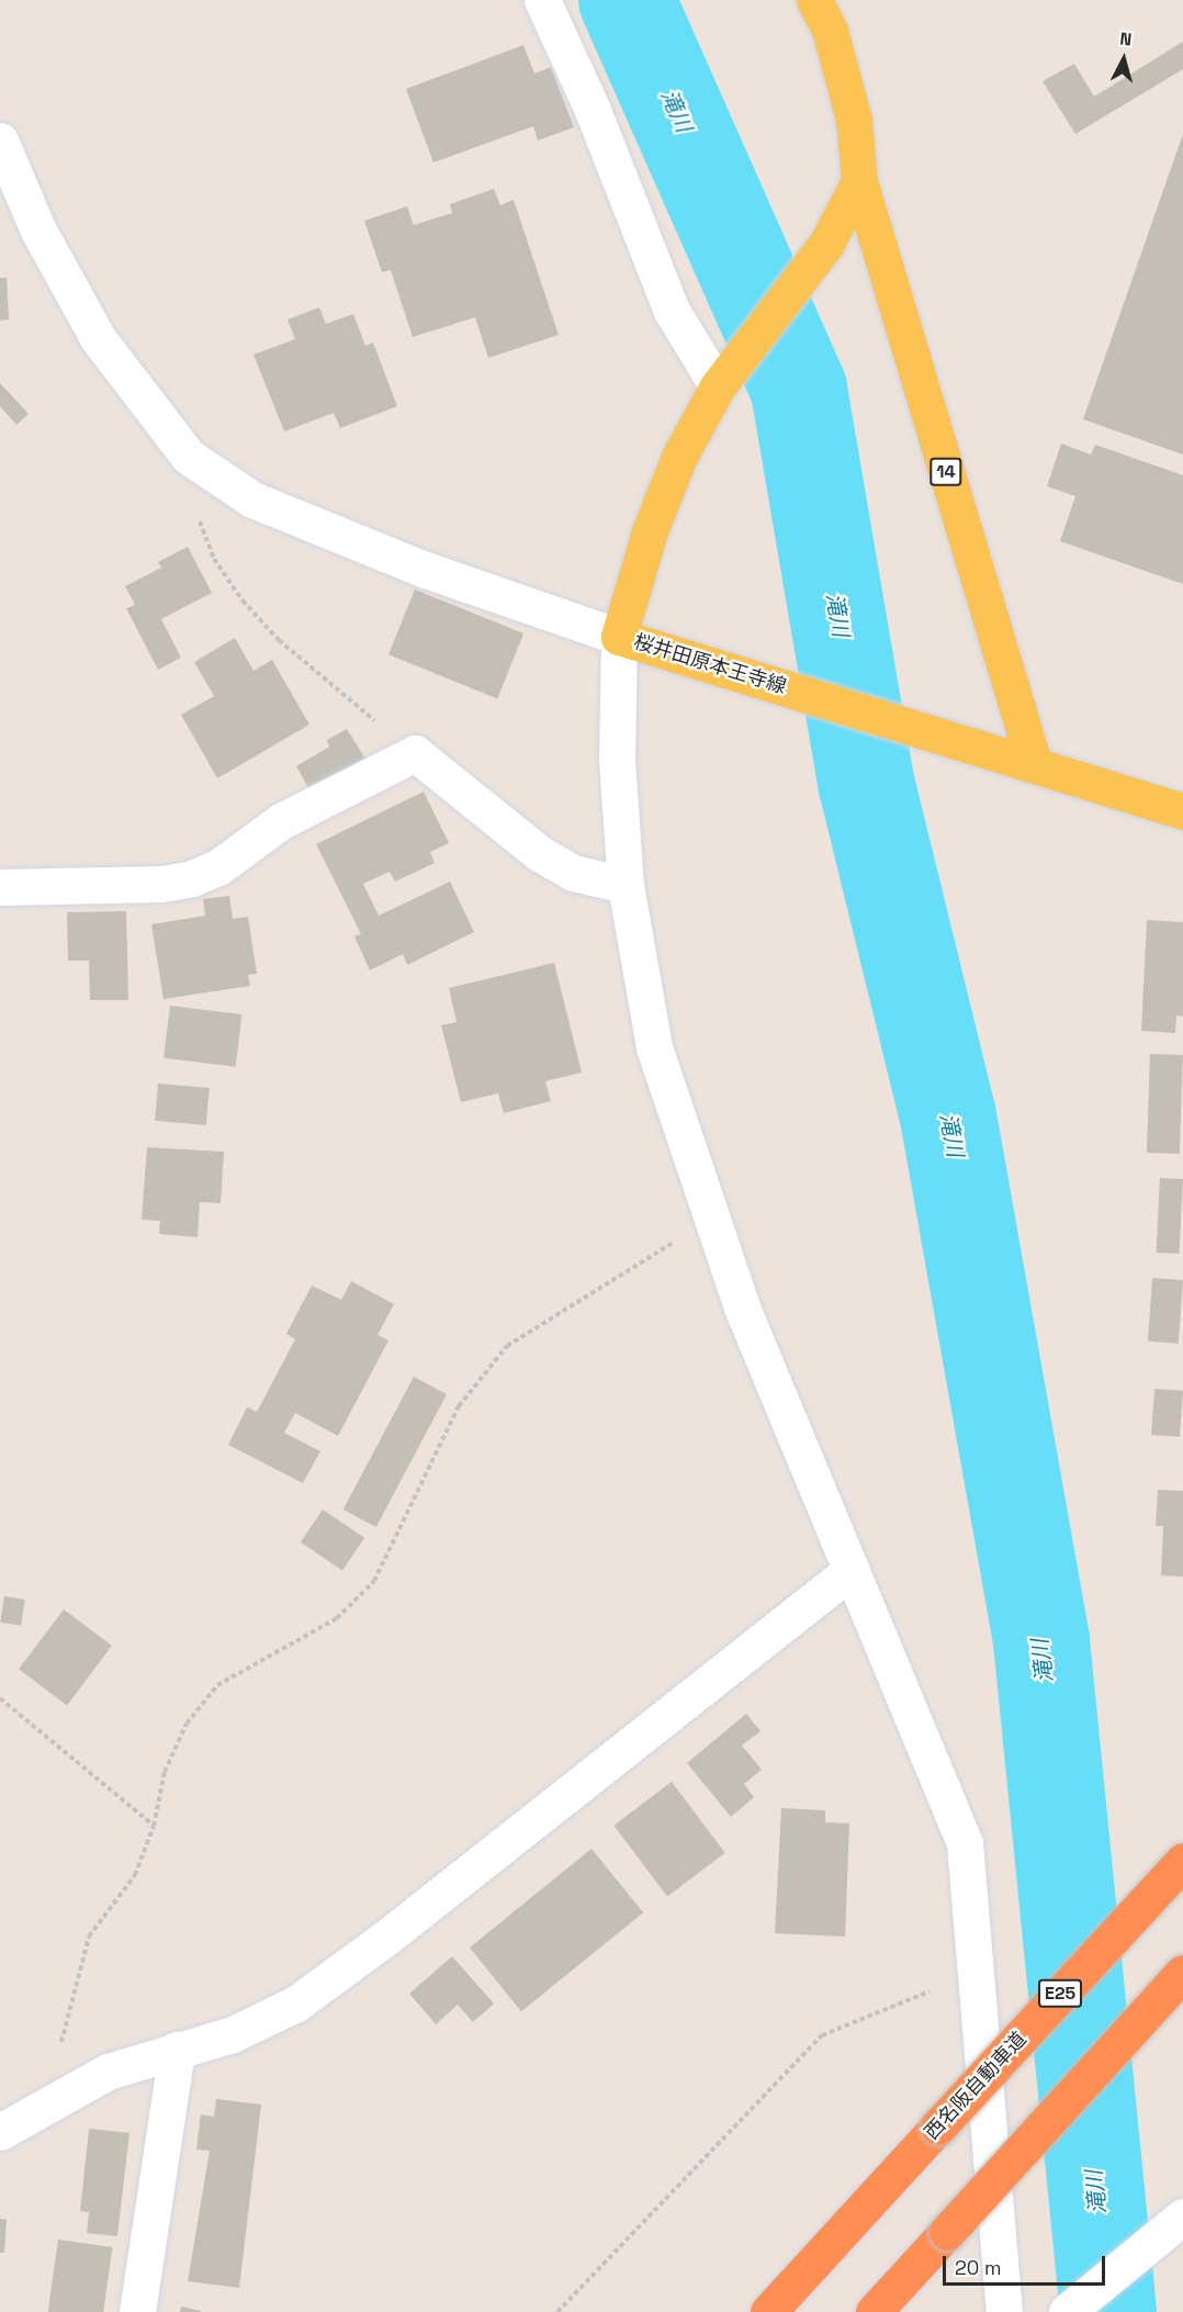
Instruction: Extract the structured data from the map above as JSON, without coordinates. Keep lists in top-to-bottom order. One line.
{"streets":{"highway":["E25","西名阪自動車道"],"main road":["14","桜井田原本王寺線"]},"crossings":[["14","桜井田原本王寺線"]],"water":["滝川"],"scale_bar":"20 m","north":"top"}
